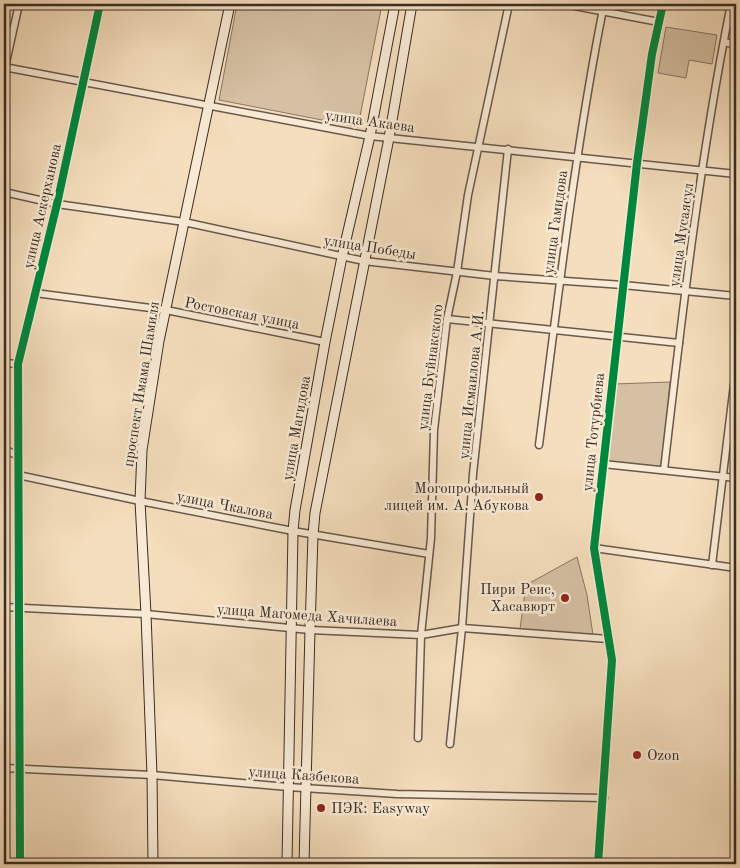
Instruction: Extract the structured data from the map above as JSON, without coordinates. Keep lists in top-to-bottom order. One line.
{"streets":{"main road":["проспект Имама Шамиля","улица Магидова"],"street":["улица Акаева","улица Аскерханова","улица Гамидова","улица Мусаясул","улица Победы","Ростовская улица","улица Буйнакского","улица Исмаилова А.И.","улица Тотурбиева","улица Чкалова","улица Магомеда Хачилаева","улица Казбекова"]},"crossings":[["улица Акаева","улица Аскерханова"],["улица Акаева","улица Гамидова"],["улица Акаева","улица Мусаясул"],["улица Акаева","улица Буйнакского"],["улица Акаева","проспект Имама Шамиля"],["улица Акаева","улица Исмаилова А.И."],["улица Акаева","улица Магидова"],["улица Акаева","улица Тотурбиева"],["улица Аскерханова","улица Победы"],["улица Аскерханова","Ростовская улица"],["улица Аскерханова","улица Чкалова"],["улица Аскерханова","улица Магомеда Хачилаева"],["улица Аскерханова","улица Казбекова"],["улица Гамидова","улица Победы"],["улица Мусаясул","улица Победы"],["улица Победы","улица Буйнакского"],["улица Победы","проспект Имама Шамиля"],["улица Победы","улица Исмаилова А.И."],["улица Победы","улица Магидова"],["улица Победы","улица Тотурбиева"],["Ростовская улица","проспект Имама Шамиля"],["Ростовская улица","улица Магидова"],["улица Буйнакского","улица Чкалова"],["улица Буйнакского","улица Магомеда Хачилаева"],["проспект Имама Шамиля","улица Чкалова"],["проспект Имама Шамиля","улица Магомеда Хачилаева"],["проспект Имама Шамиля","улица Казбекова"],["улица Исмаилова А.И.","улица Магомеда Хачилаева"],["улица Магидова","улица Чкалова"],["улица Магидова","улица Магомеда Хачилаева"],["улица Магидова","улица Казбекова"],["улица Тотурбиева","улица Магомеда Хачилаева"],["улица Тотурбиева","улица Казбекова"]],"places":["Могопрофильный лицей им. А. Абукова","Пири Реис, Хасавюрт","Ozon","ПЭК: Easyway"]}
